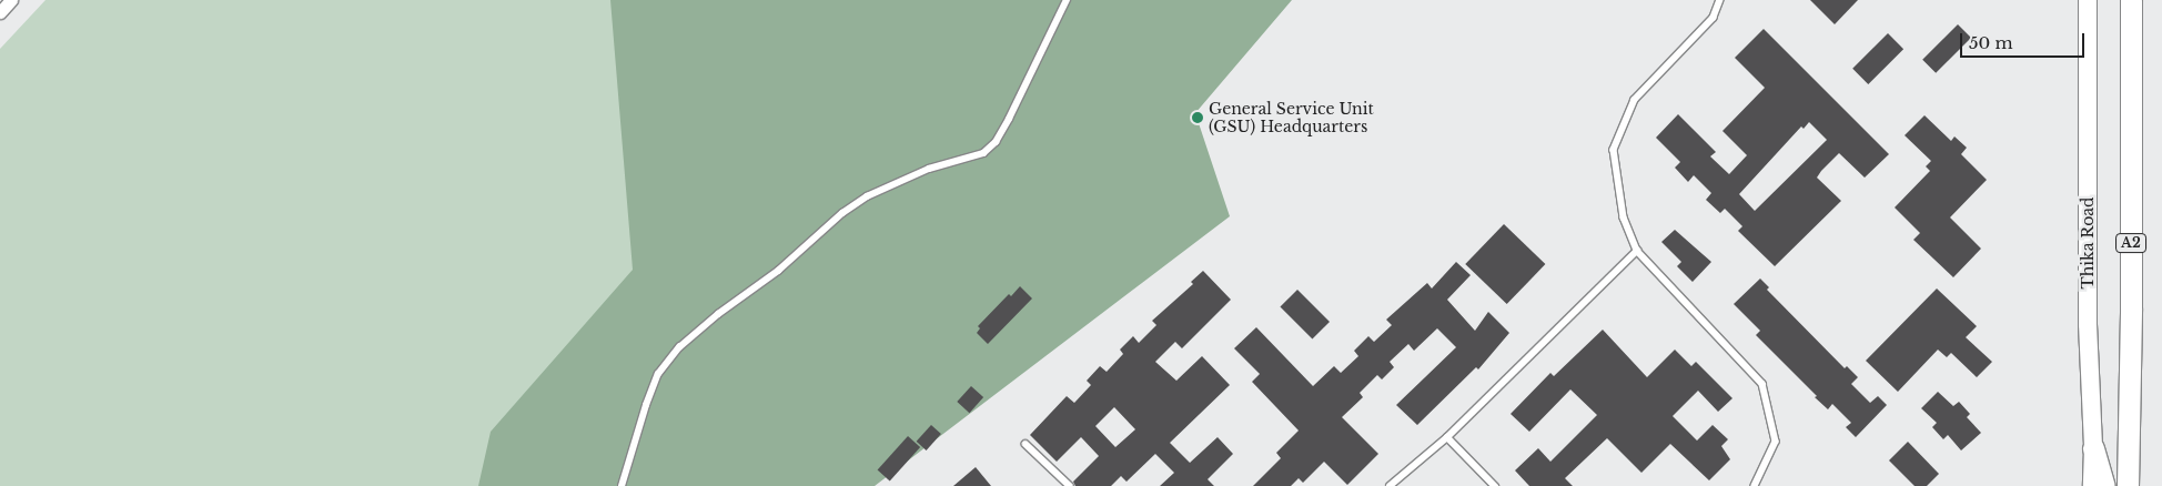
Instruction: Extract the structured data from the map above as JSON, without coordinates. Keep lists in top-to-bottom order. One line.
{"streets":{"highway":["A2"],"main road":["Thika Road"]},"places":["General Service Unit (GSU) Headquarters"],"scale_bar":"50 m"}
